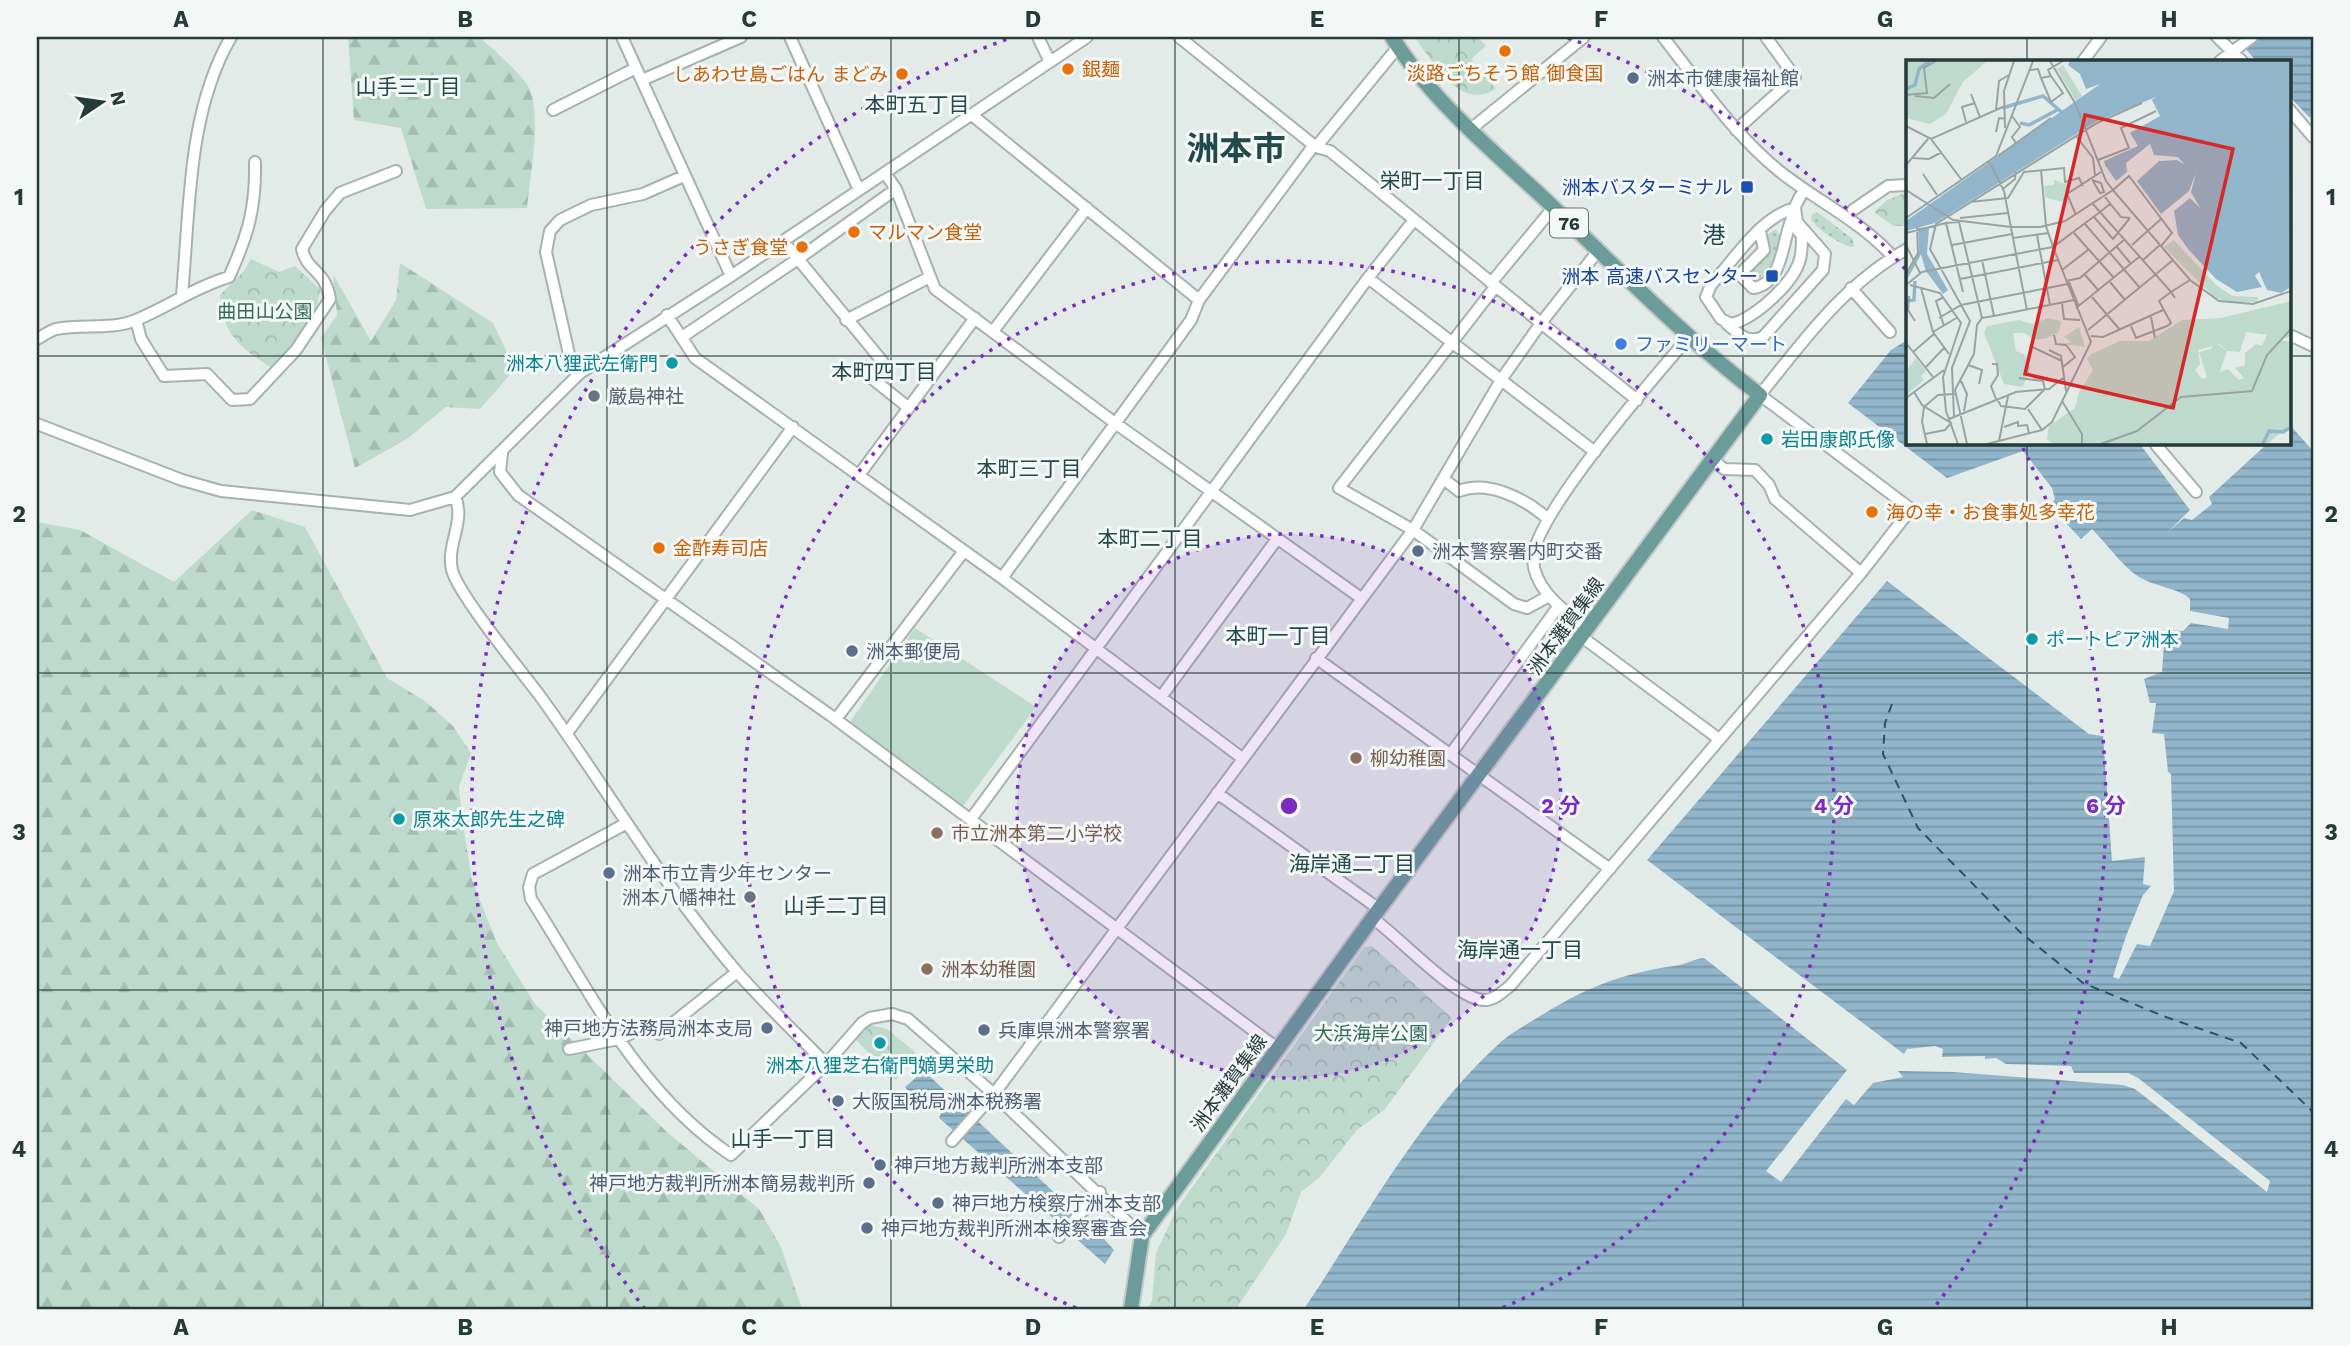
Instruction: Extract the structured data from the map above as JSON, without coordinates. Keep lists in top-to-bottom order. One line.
{"streets":{"main road":["76","洲本灘賀集線"]},"crossings":[["76","洲本灘賀集線"]],"districts":["山手三丁目","本町五丁目","洲本市","栄町一丁目","港","本町四丁目","本町三丁目","本町二丁目","本町一丁目","海岸通二丁目","山手二丁目","海岸通一丁目","山手一丁目"],"parks":["曲田山公園","大浜海岸公園"],"places":{"other":["淡路ごちそう館 御食国","銀麺","しあわせ島ごはん まどみ","洲本市健康福祉館","マルマン食堂","うさぎ食堂","ファミリーマート","洲本八狸武左衛門","厳島神社","岩田康郎氏像","海の幸・お食事処多幸花","金酢寿司店","洲本警察署内町交番","ポートピア洲本","洲本郵便局","柳幼稚園","原來太郎先生之碑","市立洲本第二小学校","洲本市立青少年センター","洲本八幡神社","洲本幼稚園","神戸地方法務局洲本支局","兵庫県洲本警察署","洲本八狸芝右衛門嫡男栄助","大阪国税局洲本税務署","神戸地方裁判所洲本支部","神戸地方裁判所洲本簡易裁判所","神戸地方検察庁洲本支部","神戸地方裁判所洲本検察審査会"],"transit":["洲本バスターミナル","洲本 高速バスセンター"]},"north":"right","grid":{"columns":["A","B","C","D","E","F","G","H"],"rows":["1","2","3","4"]},"rings":["2 分","4 分","6 分"]}
